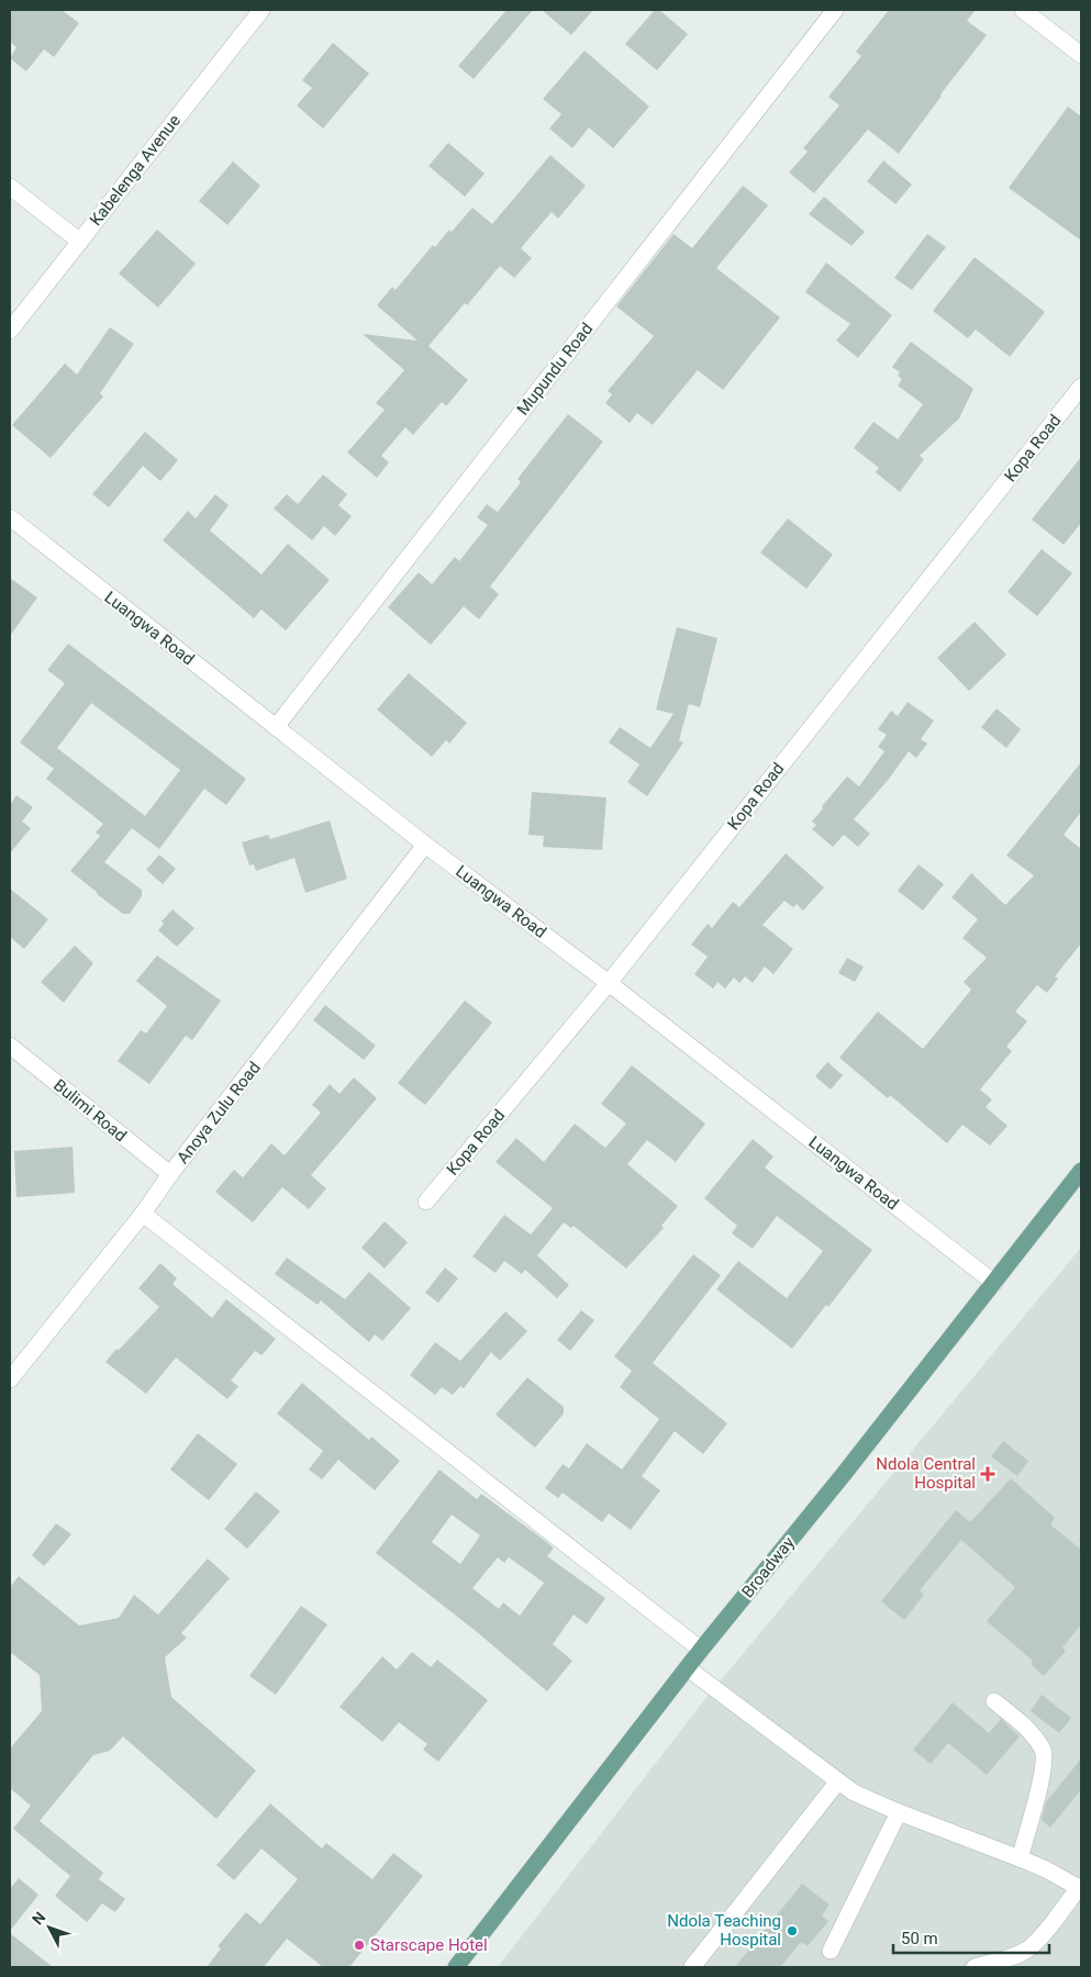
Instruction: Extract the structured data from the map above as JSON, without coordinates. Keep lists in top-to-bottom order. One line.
{"streets":{"main road":["Broadway"],"street":["Kabelenga Avenue","Mupundu Road","Kopa Road","Luangwa Road","Bulimi Road","Anoya Zulu Road"]},"crossings":[["Mupundu Road","Luangwa Road"],["Kopa Road","Luangwa Road"],["Luangwa Road","Anoya Zulu Road"],["Luangwa Road","Broadway"],["Bulimi Road","Anoya Zulu Road"]],"places":{"health":["Ndola Central Hospital"],"other":["Ndola Teaching Hospital","Starscape Hotel"]},"scale_bar":"50 m","north":"top left"}
